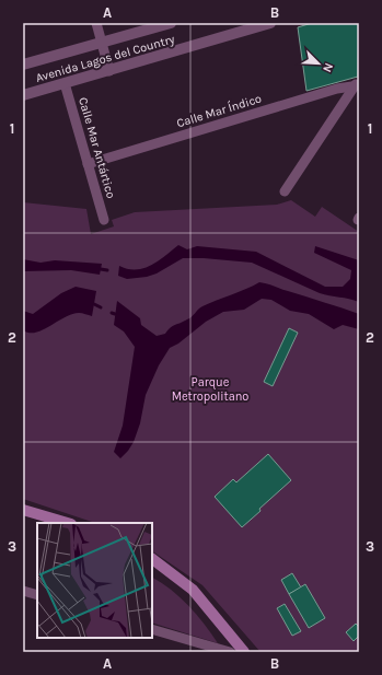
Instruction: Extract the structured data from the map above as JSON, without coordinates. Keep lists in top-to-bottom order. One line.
{"streets":{"street":["Avenida Lagos del Country","Calle Mar Índico","Calle Mar Antártico"]},"crossings":[["Avenida Lagos del Country","Calle Mar Antártico"],["Calle Mar Índico","Calle Mar Antártico"]],"parks":["Parque Metropolitano"],"north":"bottom right","grid":{"columns":["A","B"],"rows":["1","2","3"]}}
